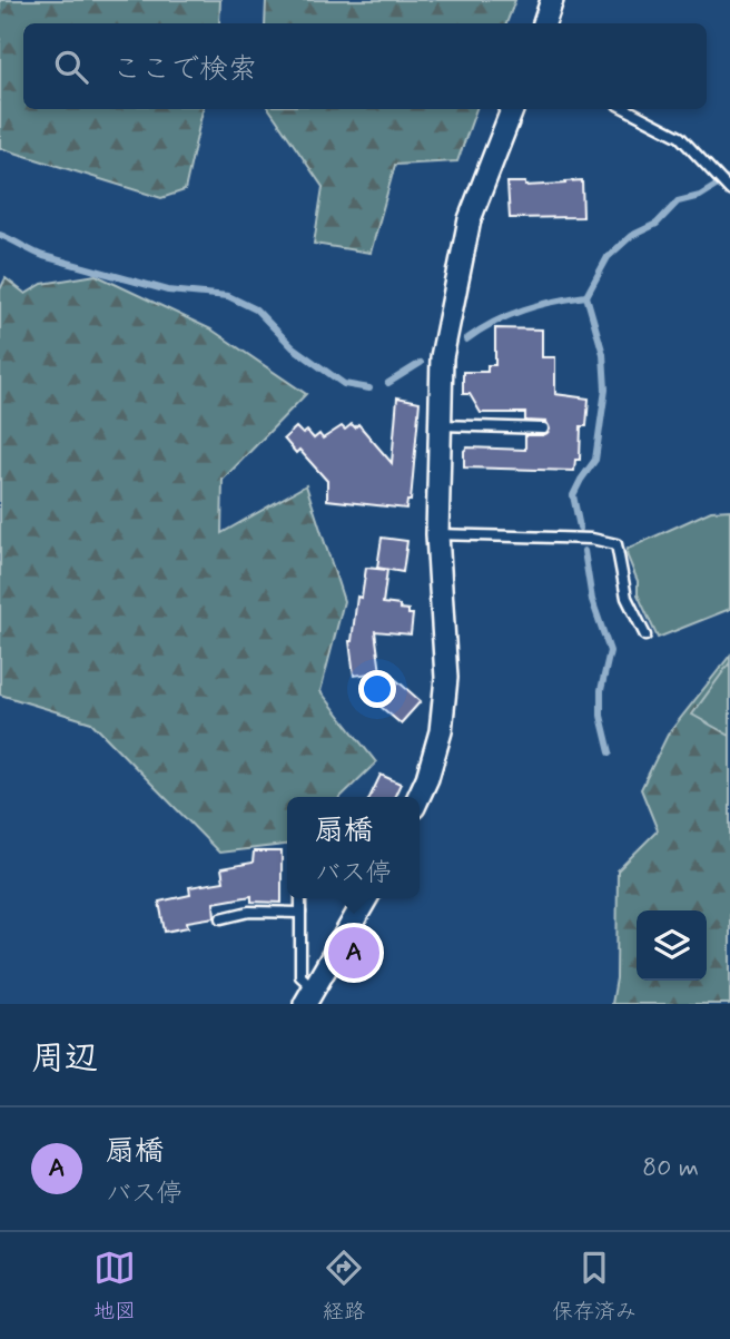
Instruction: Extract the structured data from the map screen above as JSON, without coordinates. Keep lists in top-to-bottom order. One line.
{"page":{"search":"ここで検索","popup":["扇橋","バス停"],"pins":"A","heading":"周辺","list":[{"mark":"A","name":"扇橋","note":"バス停","value":"80 m"}],"nav":["地図","経路","保存済み"]}}
